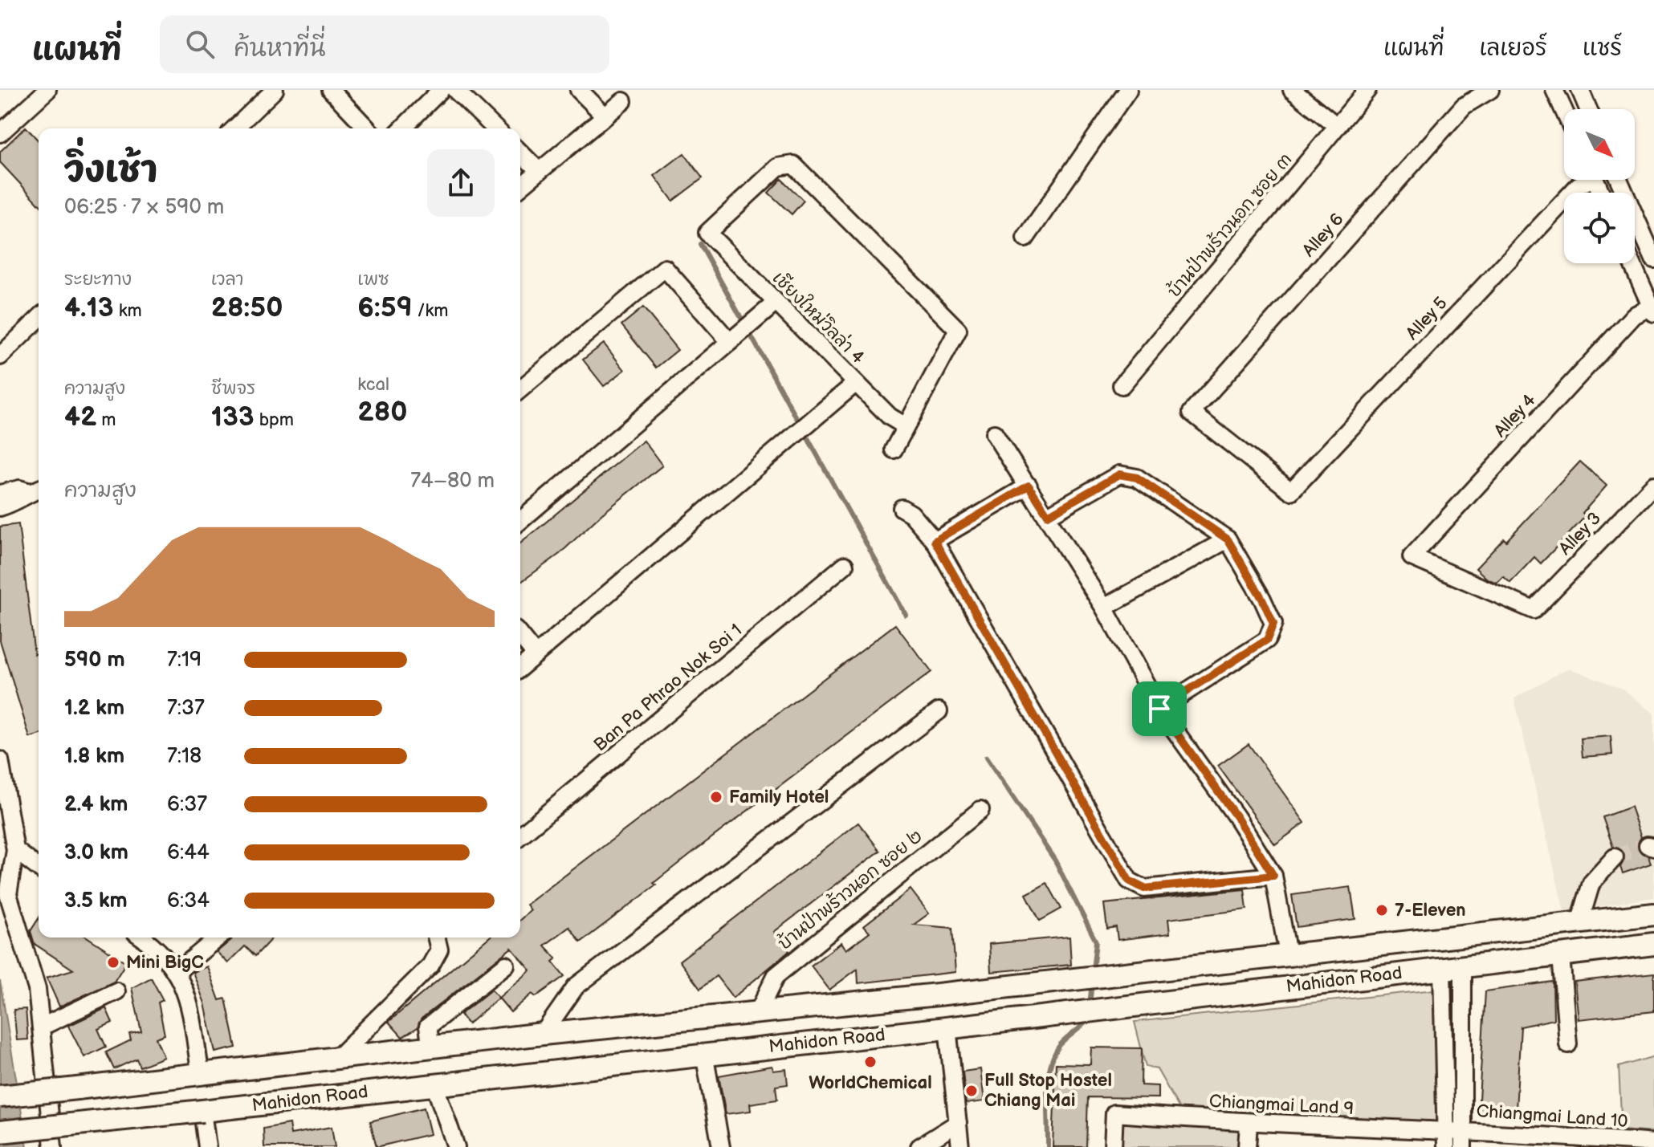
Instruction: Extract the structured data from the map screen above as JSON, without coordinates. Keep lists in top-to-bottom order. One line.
{"streets":{"main road":["Mahidon Road"],"street":["บ้านป่าพร้าวนอก ซอย ๓","Alley 6","เชียงใหม่วิลล่า 4","Alley 5","Alley 4","Alley 3","Ban Pa Phrao Nok Soi 1","บ้านป่าพร้าวนอก ซอย ๒","Chiangmai Land 9","Chiangmai Land 10"]},"crossings":[["Alley 6","Alley 5"],["Alley 4","Alley 3"],["บ้านป่าพร้าวนอก ซอย ๒","Mahidon Road"],["Chiangmai Land 9","Chiangmai Land 10"]],"places":["Family Hotel","7-Eleven","Mini BigC","WorldChemical","Full Stop Hostel Chiang Mai"],"north":"bottom right","page":{"header":"แผนที่","search":"ค้นหาที่นี่","nav":["แผนที่","เลเยอร์","แชร์"],"heading":["วิ่งเช้า","06:25 · 7 × 590 m"],"stats":[["ระยะทาง","4.13 km"],["เวลา","28:50"],["เพซ","6:59 /km"],["ความสูง","42 m"],["ชีพจร","133 bpm"],["kcal","280"]],"chart":["ความสูง","74–80 m"],"list":[{"name":"590 m","note":"7:19"},{"name":"1.2 km","note":"7:37"},{"name":"1.8 km","note":"7:18"},{"name":"2.4 km","note":"6:37"},{"name":"3.0 km","note":"6:44"},{"name":"3.5 km","note":"6:34"}]}}
